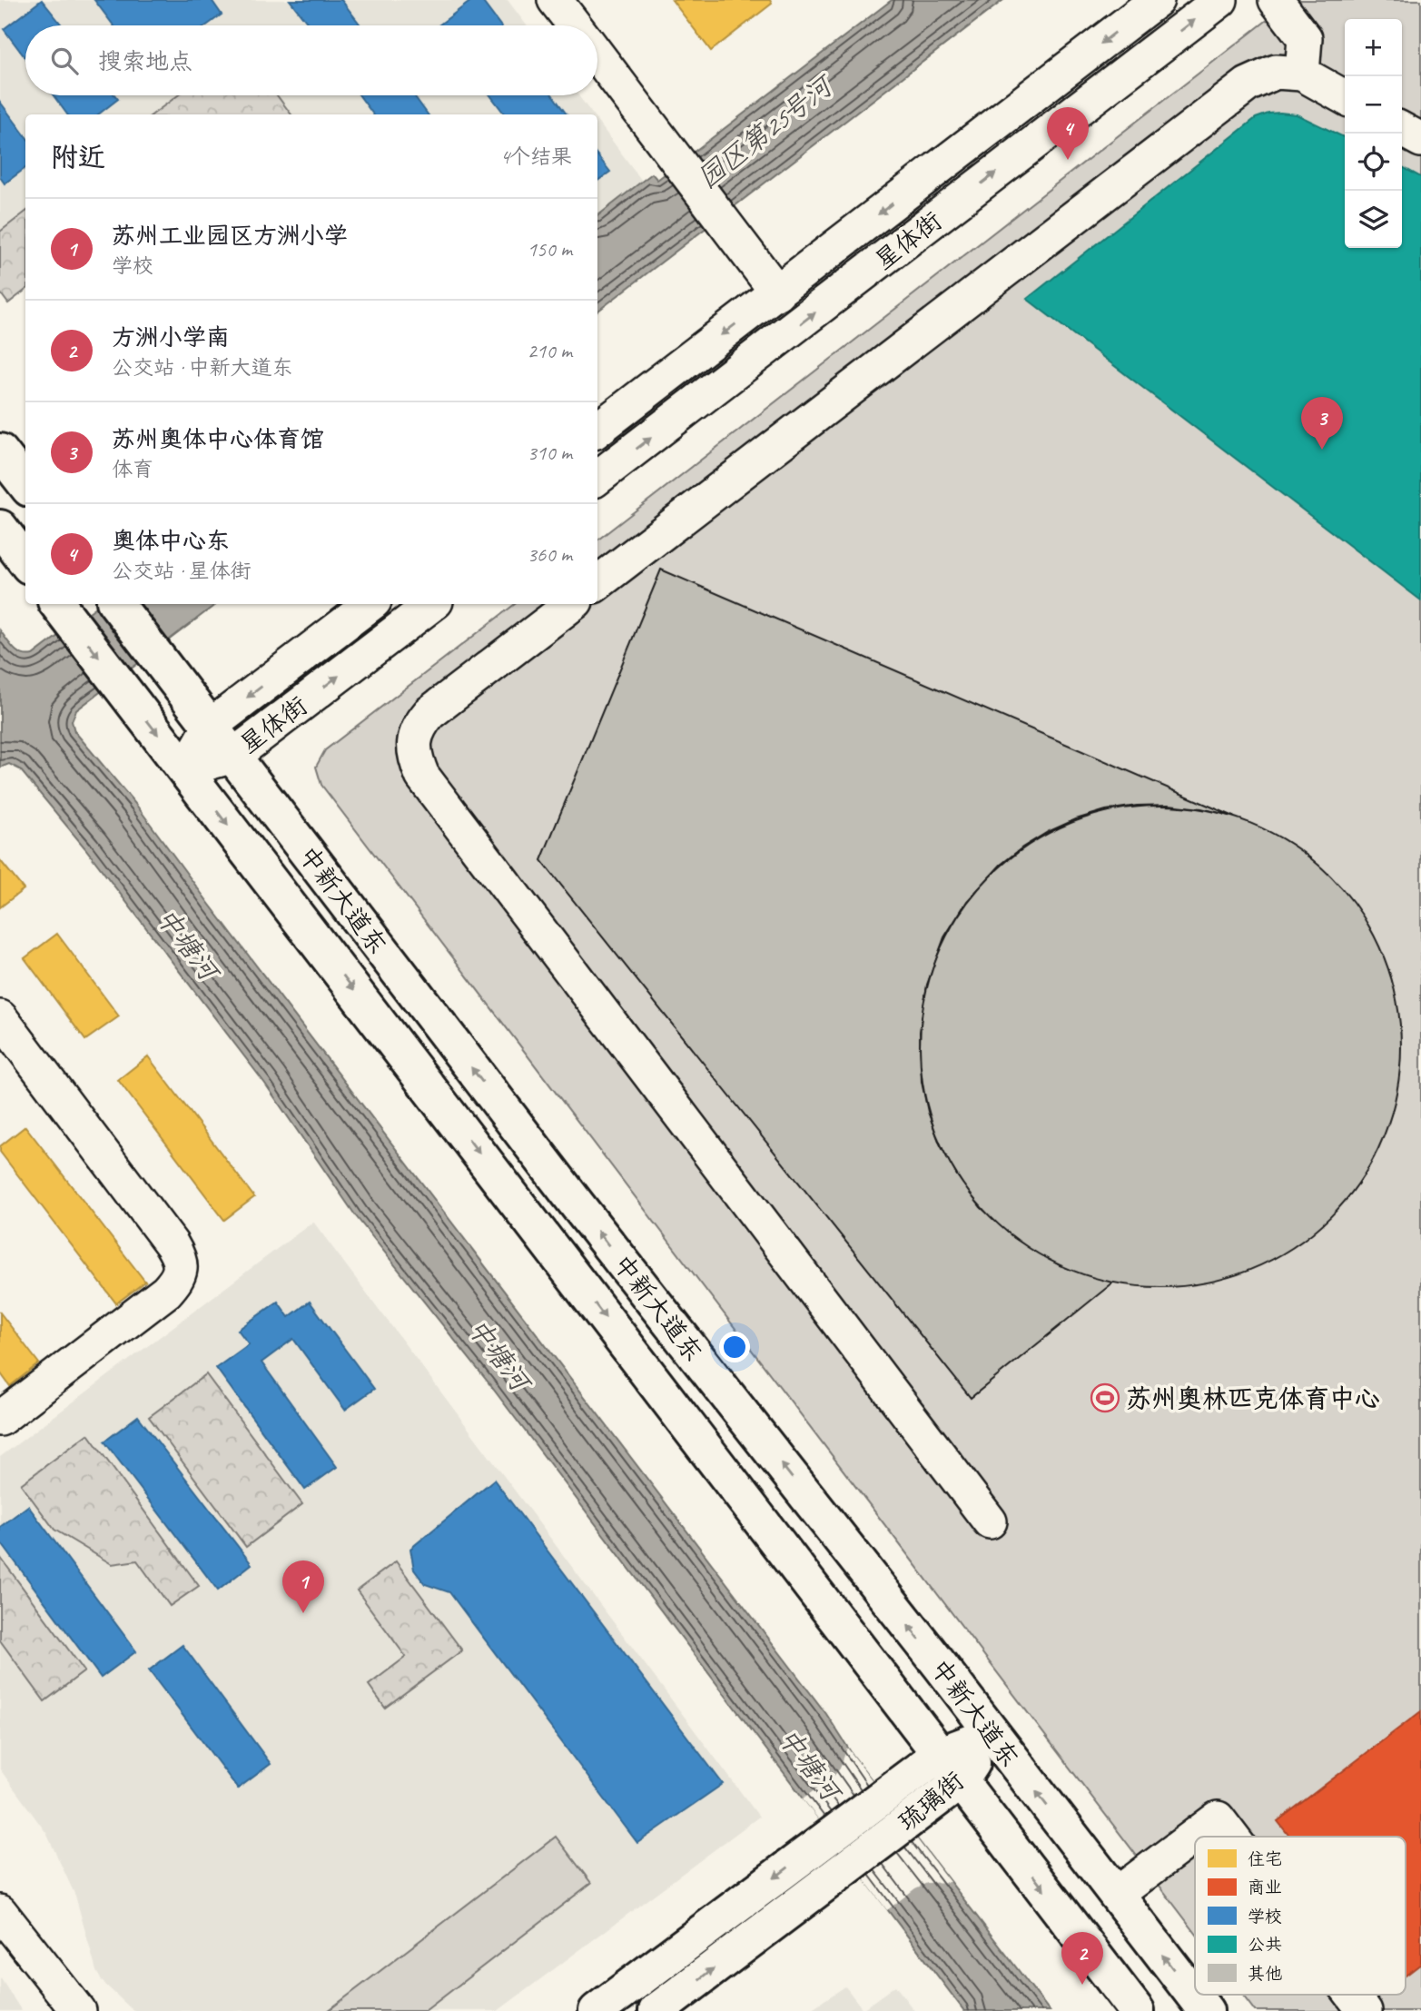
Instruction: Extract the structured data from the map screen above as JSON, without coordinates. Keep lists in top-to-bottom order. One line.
{"streets":{"main road":["中新大道东","琉璃街"],"street":["星体街"]},"crossings":[["星体街","中新大道东"],["中新大道东","琉璃街"]],"water":["园区第25号河","中塘河"],"places":{"sports":["苏州奥林匹克体育中心"]},"legend":["住宅","商业","学校","公共","其他"],"page":{"map_buttons":["+","−"],"search":"搜索地点","pins":["4","3","1","2"],"heading":["附近","4个结果"],"list":[{"mark":"1","name":"苏州工业园区方洲小学","note":"学校","value":"150 m"},{"mark":"2","name":"方洲小学南","note":"公交站 · 中新大道东","value":"210 m"},{"mark":"3","name":"苏州奥体中心体育馆","note":"体育","value":"310 m"},{"mark":"4","name":"奥体中心东","note":"公交站 · 星体街","value":"360 m"}]}}
